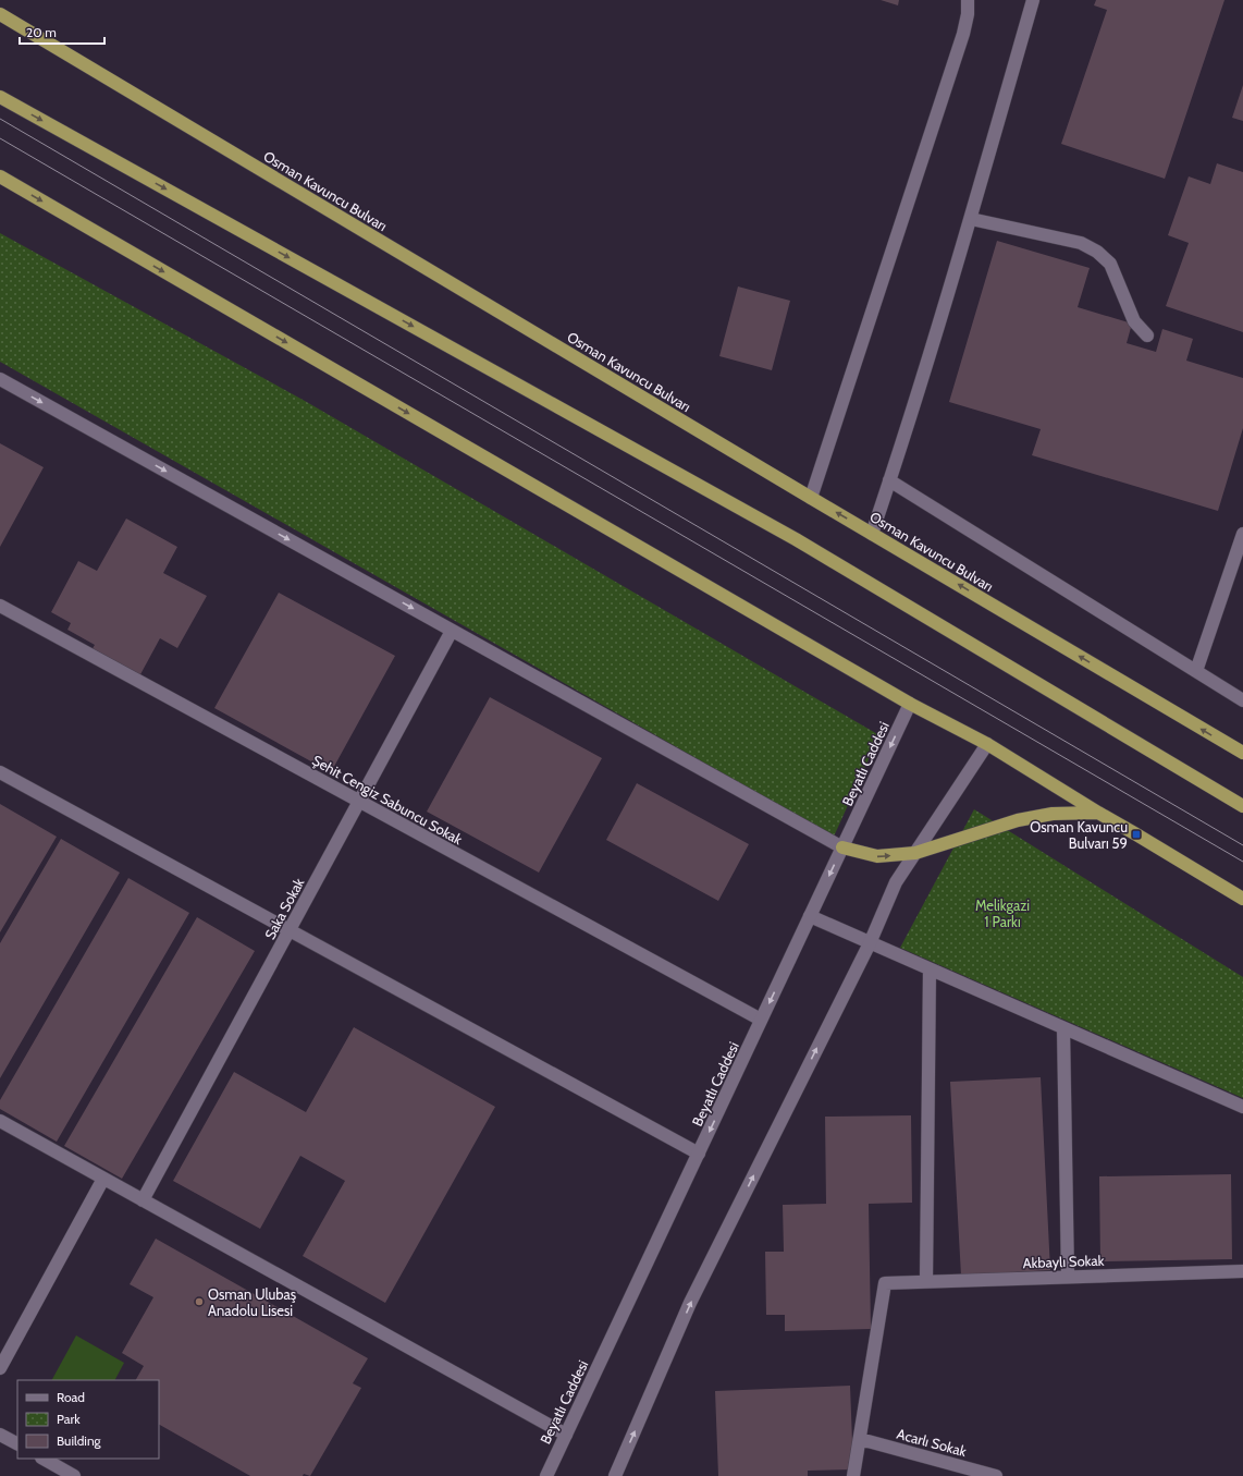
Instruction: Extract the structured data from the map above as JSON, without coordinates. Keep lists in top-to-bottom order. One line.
{"streets":{"highway":["Osman Kavuncu Bulvarı"],"street":["Beyatlı Caddesi","Şehit Cengiz Sabuncu Sokak","Saka Sokak","Akbaylı Sokak","Acarlı Sokak"]},"crossings":[["Beyatlı Caddesi","Şehit Cengiz Sabuncu Sokak"],["Şehit Cengiz Sabuncu Sokak","Saka Sokak"],["Akbaylı Sokak","Acarlı Sokak"]],"parks":["Melikgazi 1 Parkı"],"places":{"transit":["Osman Kavuncu Bulvarı 59"],"other":["Osman Ulubaş Anadolu Lisesi"]},"legend":["Road","Park","Building"],"scale_bar":"20 m"}
